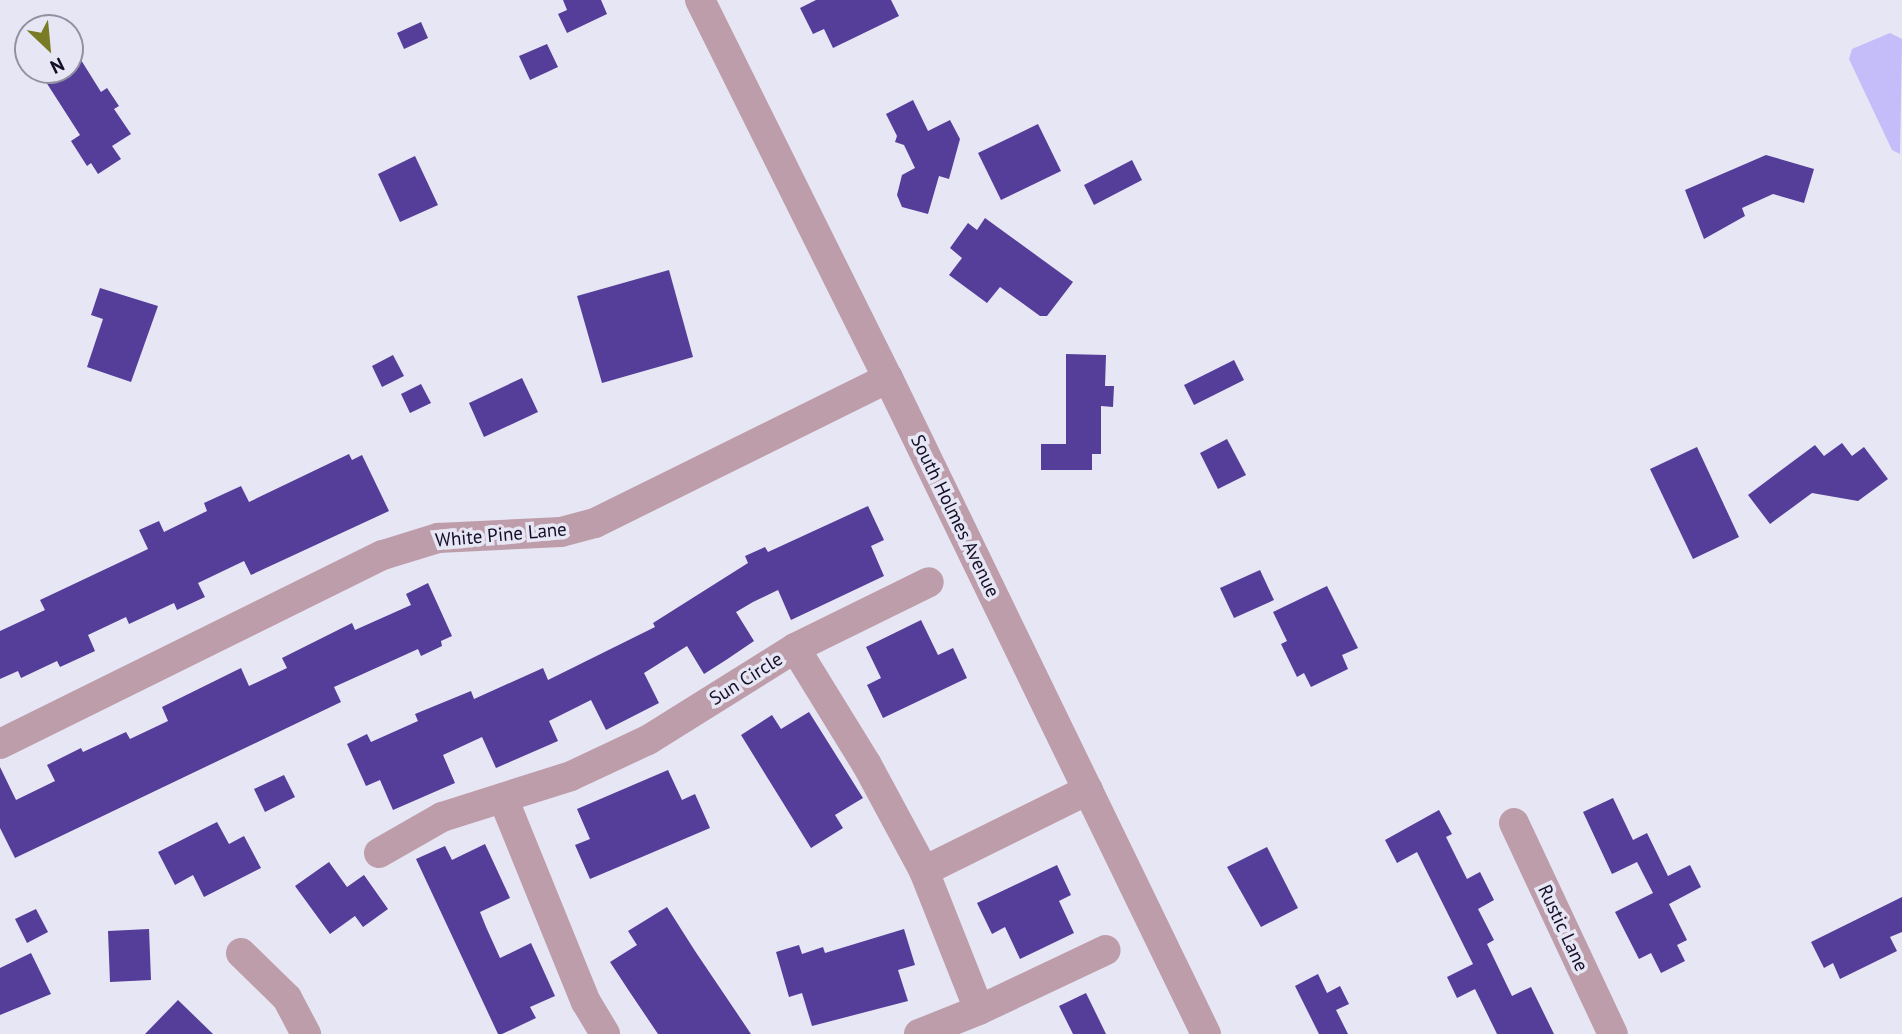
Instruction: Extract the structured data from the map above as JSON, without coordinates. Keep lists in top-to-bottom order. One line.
{"streets":{"street":["South Holmes Avenue","White Pine Lane","Sun Circle","Rustic Lane"]},"crossings":[["South Holmes Avenue","White Pine Lane"]],"north":"bottom right"}
